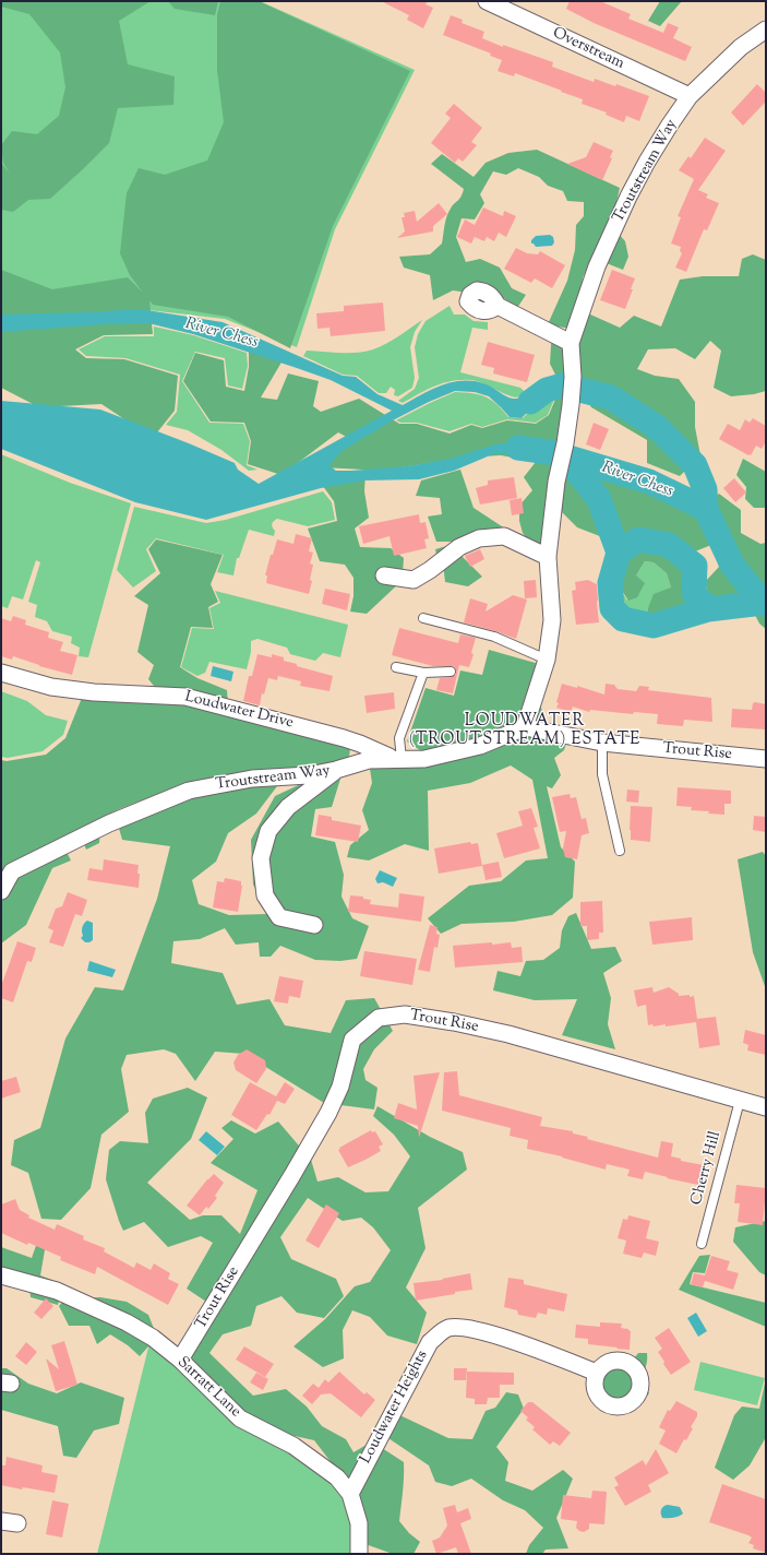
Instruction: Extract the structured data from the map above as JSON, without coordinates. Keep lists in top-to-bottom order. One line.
{"streets":{"street":["Overstream","Troutstream Way","Loudwater Drive","Trout Rise","Sarratt Lane","Loudwater Heights"],"lane":["Cherry Hill"]},"crossings":[["Overstream","Troutstream Way"],["Troutstream Way","Loudwater Drive"],["Troutstream Way","Trout Rise"],["Trout Rise","Cherry Hill"],["Trout Rise","Sarratt Lane"],["Sarratt Lane","Loudwater Heights"]],"districts":["LOUDWATER (TROUTSTREAM) ESTATE"],"water":["River Chess"]}
